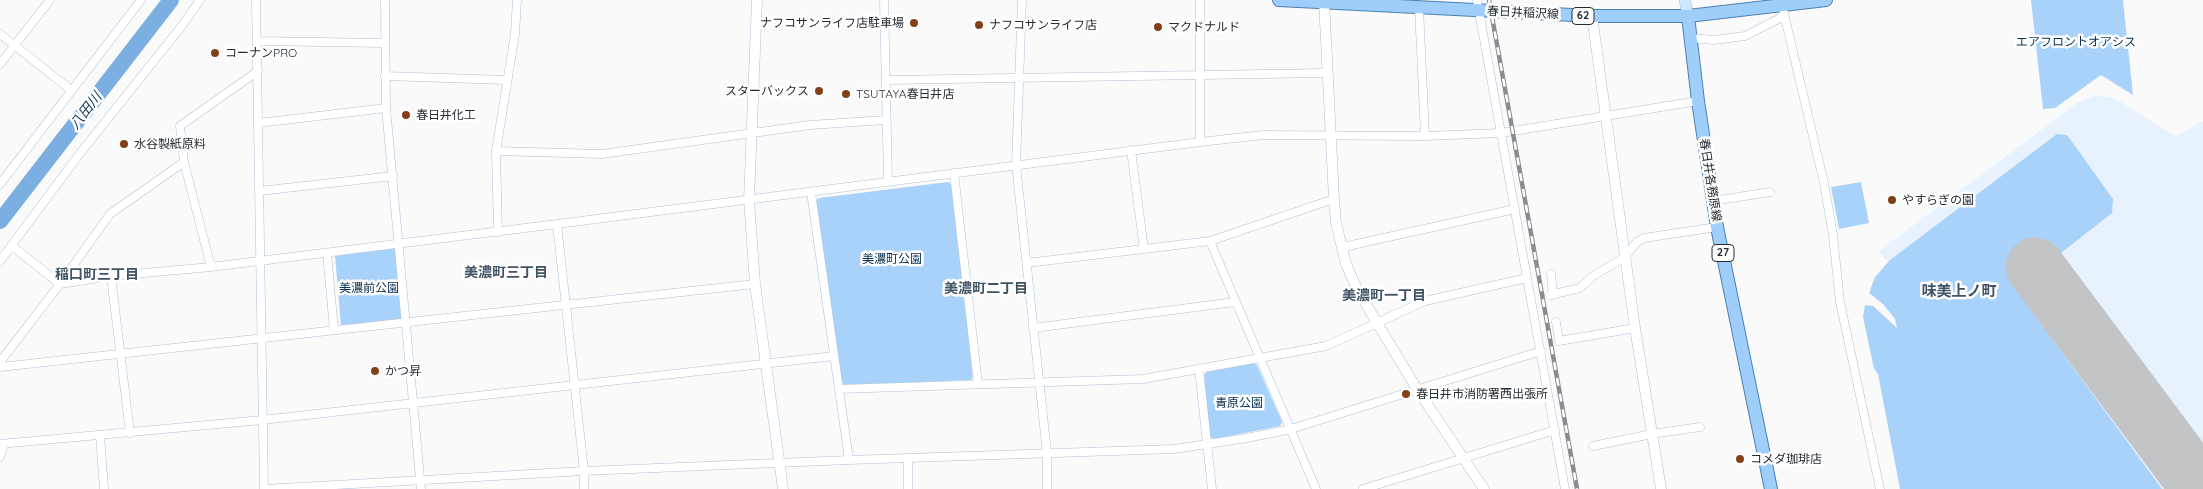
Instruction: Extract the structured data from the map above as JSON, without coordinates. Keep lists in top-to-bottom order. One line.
{"streets":{"main road":["春日井稲沢線","62","春日井各務原線","27"]},"crossings":[["春日井稲沢線","春日井各務原線"]],"districts":["美濃町三丁目","稲口町三丁目","美濃町二丁目","味美上ノ町","美濃町一丁目"],"water":["八田川"],"parks":["エアフロントオアシス","美濃町公園","美濃前公園","青原公園"],"places":["ナフコサンライフ店駐車場","ナフコサンライフ店","マクドナルド","コーナンPRO","スターバックス","TSUTAYA春日井店","春日井化工","水谷製紙原料","やすらぎの園","かつ昇","春日井市消防署西出張所","コメダ珈琲店"]}
